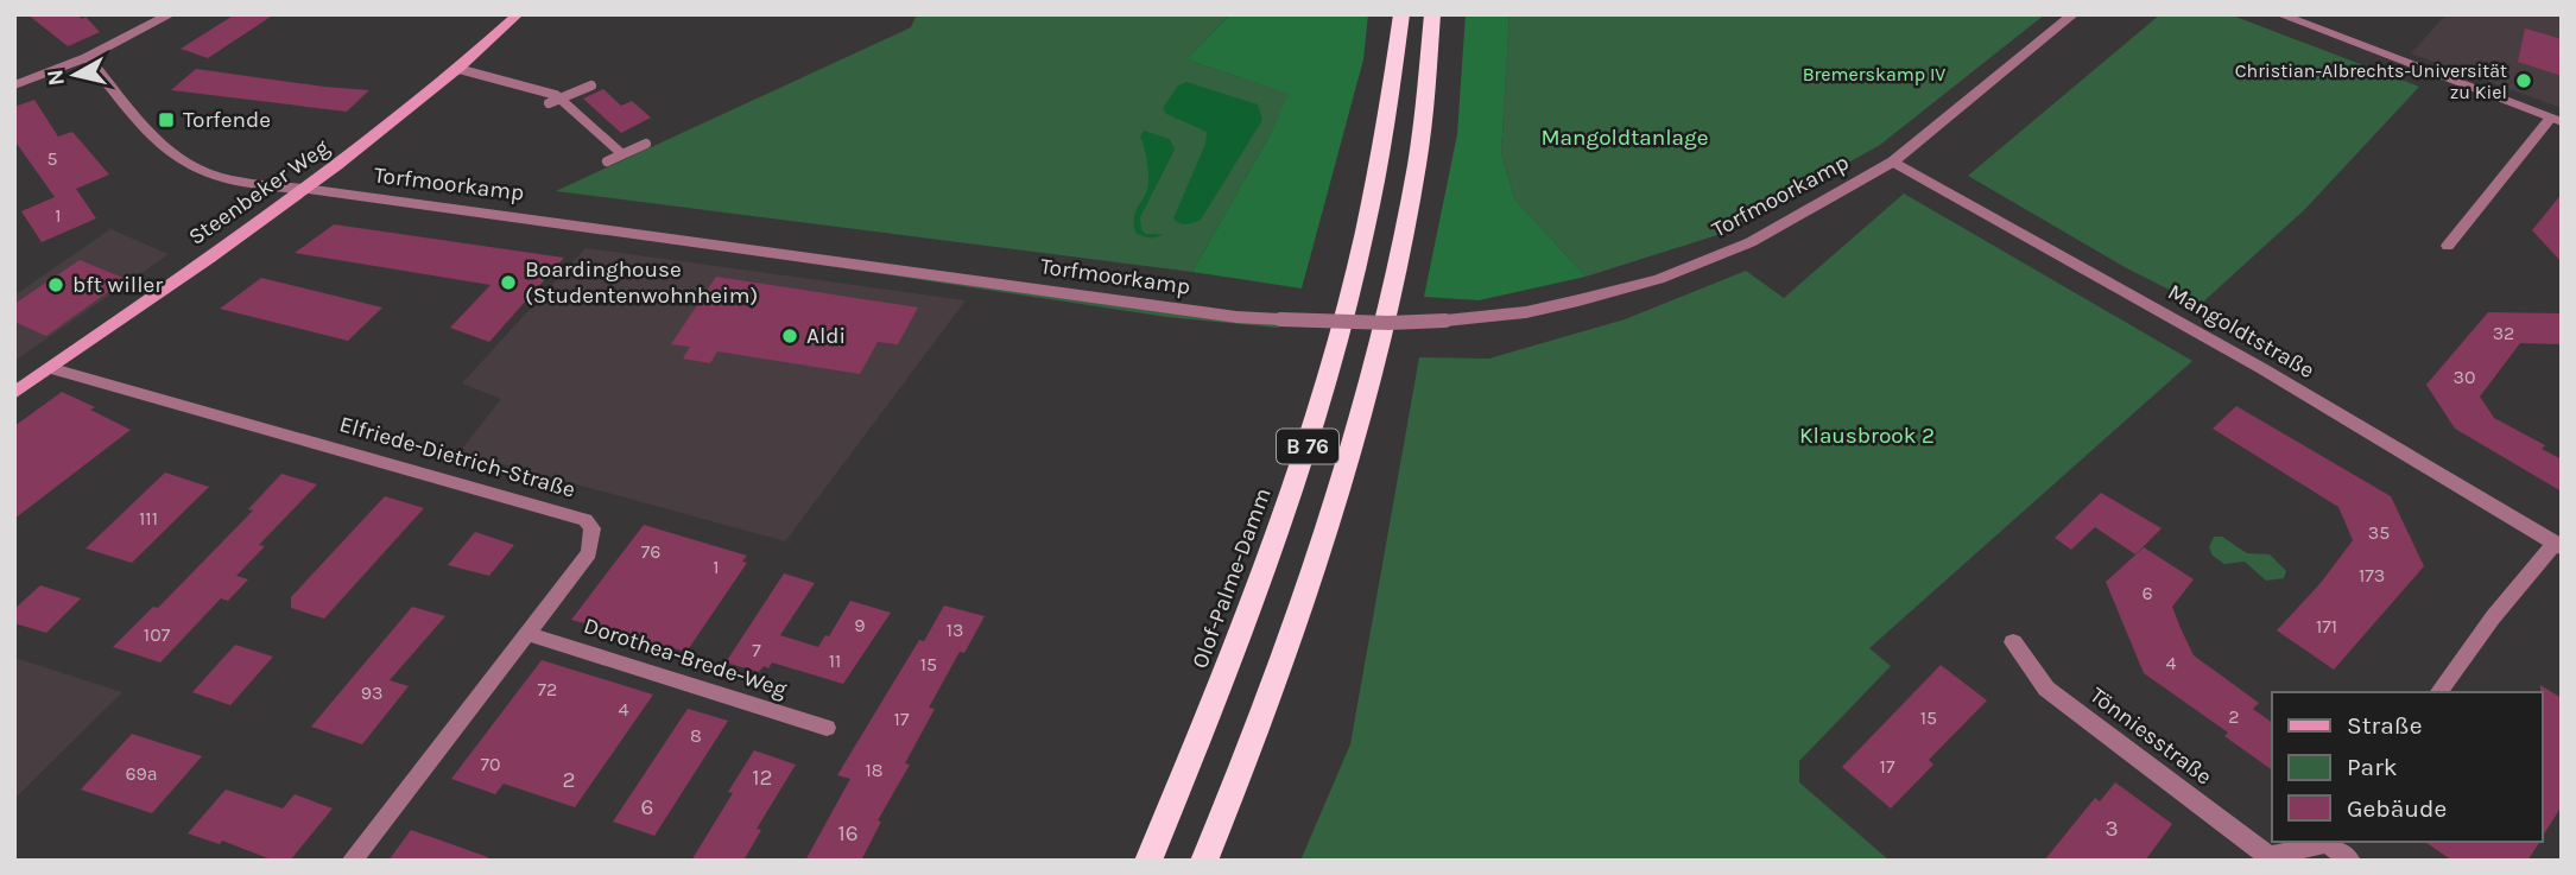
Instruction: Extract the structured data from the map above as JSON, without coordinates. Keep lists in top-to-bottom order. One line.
{"streets":{"highway":["B 76","Olof-Palme-Damm"],"main road":["Steenbeker Weg"],"street":["Torfmoorkamp","Mangoldtstraße","Elfriede-Dietrich-Straße","Dorothea-Brede-Weg","Tönniesstraße"]},"crossings":[["Torfmoorkamp","Steenbeker Weg"],["Torfmoorkamp","Mangoldtstraße"],["Steenbeker Weg","Elfriede-Dietrich-Straße"],["Elfriede-Dietrich-Straße","Dorothea-Brede-Weg"]],"parks":["Bremerskamp IV","Mangoldtanlage","Klausbrook 2"],"places":{"other":["Christian-Albrechts-Universität zu Kiel","Boardinghouse (Studentenwohnheim)","bft willer","Aldi"],"transit":["Torfende"]},"house_numbers":["5","1","32","30","111","35","76","1","173","6","9","171","13","107","7","11","4","15","72","93","4","2","15","17","8","70","17","18","69a","12","2","6","3","16"],"legend":["Straße","Park","Gebäude"],"north":"left"}
